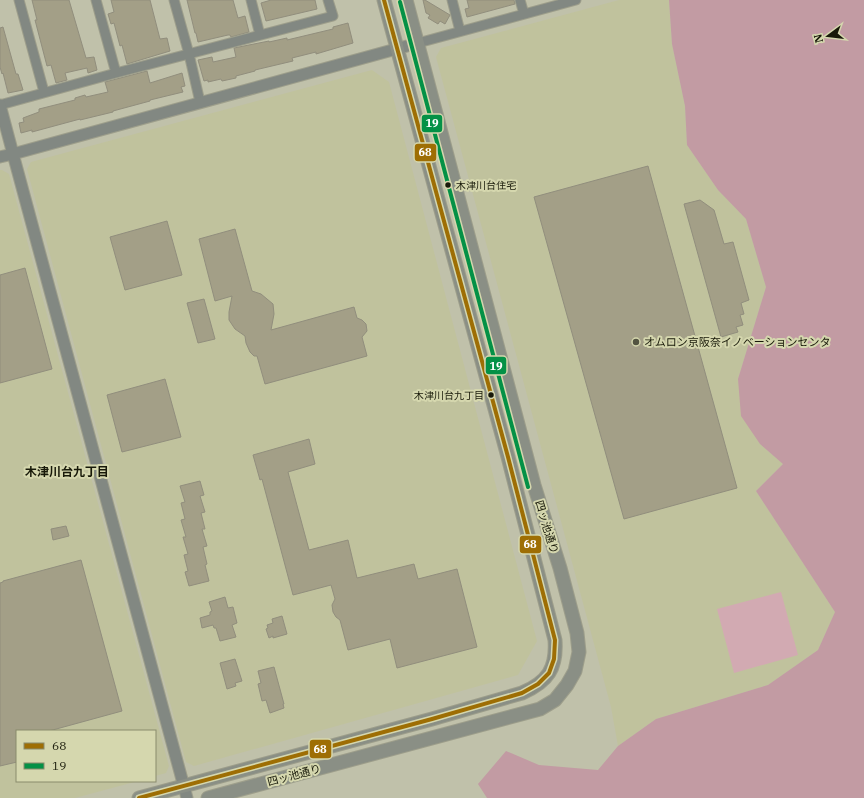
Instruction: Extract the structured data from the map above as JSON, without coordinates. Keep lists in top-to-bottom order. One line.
{"streets":{"main road":["四ッ池通り"]},"districts":["木津川台九丁目"],"places":["木津川台住宅","オムロン京阪奈イノベーションセンタ","木津川台九丁目"],"lines":["transit line 68","transit line 19"],"legend":["68","19"],"north":"left"}
